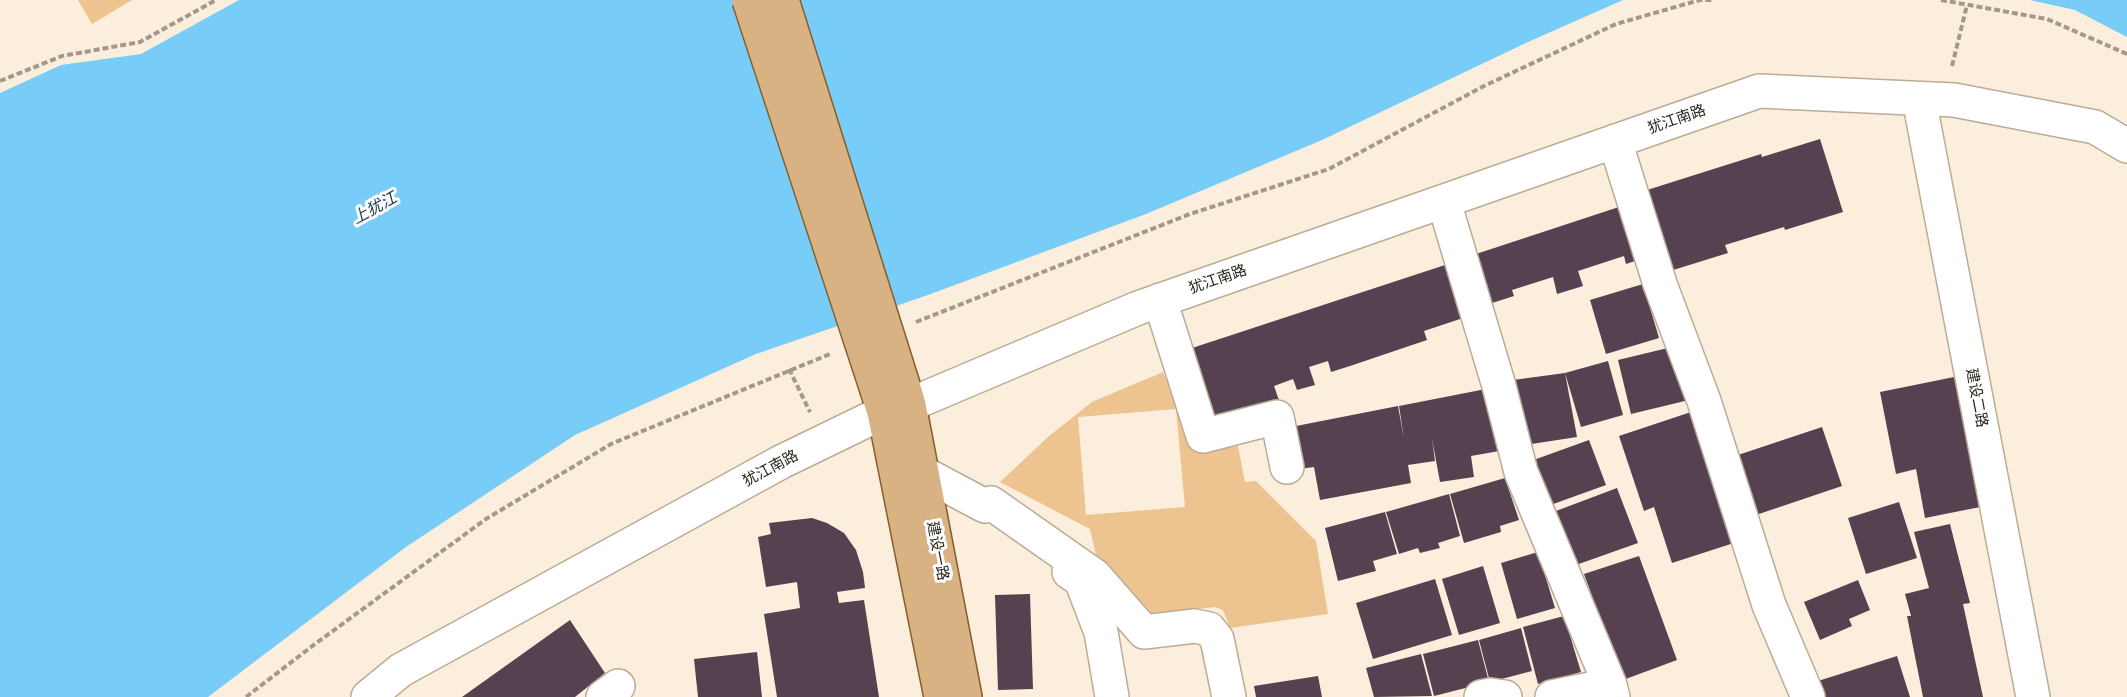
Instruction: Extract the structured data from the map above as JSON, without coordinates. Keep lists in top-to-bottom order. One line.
{"streets":{"main road":["建设一路"],"street":["犹江南路","建设二路"]},"crossings":[["犹江南路","建设二路"],["犹江南路","建设一路"]],"water":["上犹江"]}
